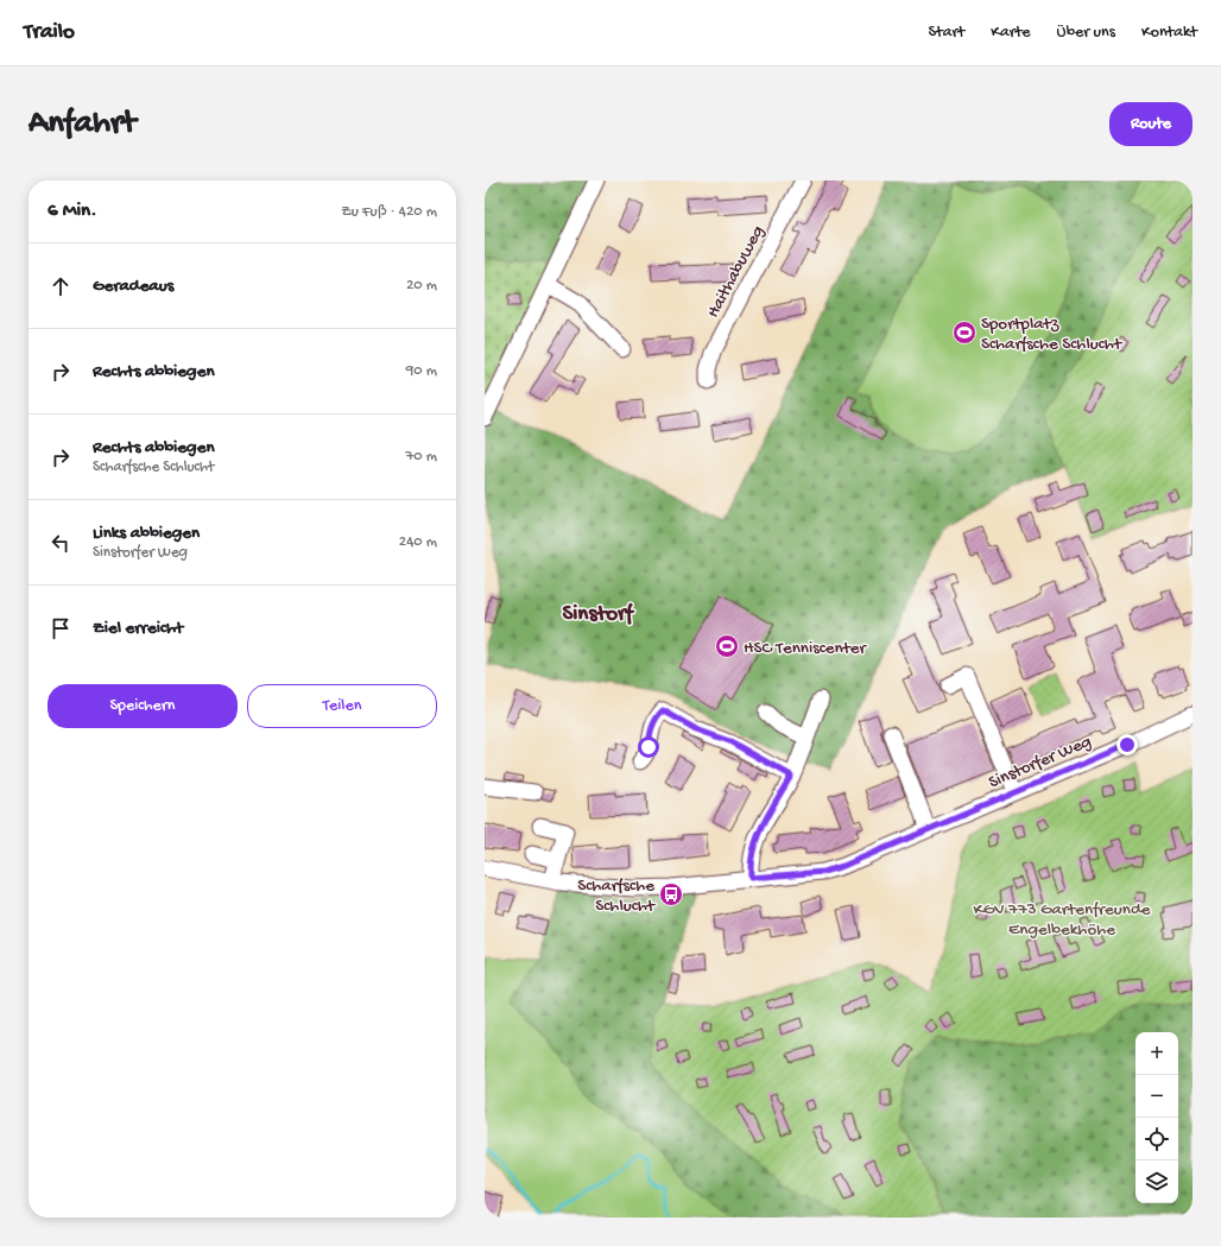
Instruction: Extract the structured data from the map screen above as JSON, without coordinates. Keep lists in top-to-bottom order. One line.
{"streets":{"street":["Haithabuweg","Sinstorfer Weg"]},"districts":["Sinstorf"],"parks":["KGV 773 Gartenfreunde Engelbekhöhe"],"places":{"sports":["Sportplatz Scharfsche Schlucht","HSC Tenniscenter"],"bus stop":["Scharfsche Schlucht"]},"page":{"header":"Trailo","nav":["Start","Karte","Über uns","Kontakt"],"buttons":["Route",["Speichern","Teilen"]],"title":"Anfahrt","heading":["6 Min.","Zu Fuß · 420 m"],"list":[["Geradeaus","20 m"],["Rechts abbiegen","90 m"],["Rechts abbiegen","Scharfsche Schlucht","70 m"],["Links abbiegen","Sinstorfer Weg","240 m"],"Ziel erreicht"],"map_buttons":["+","−"]}}
